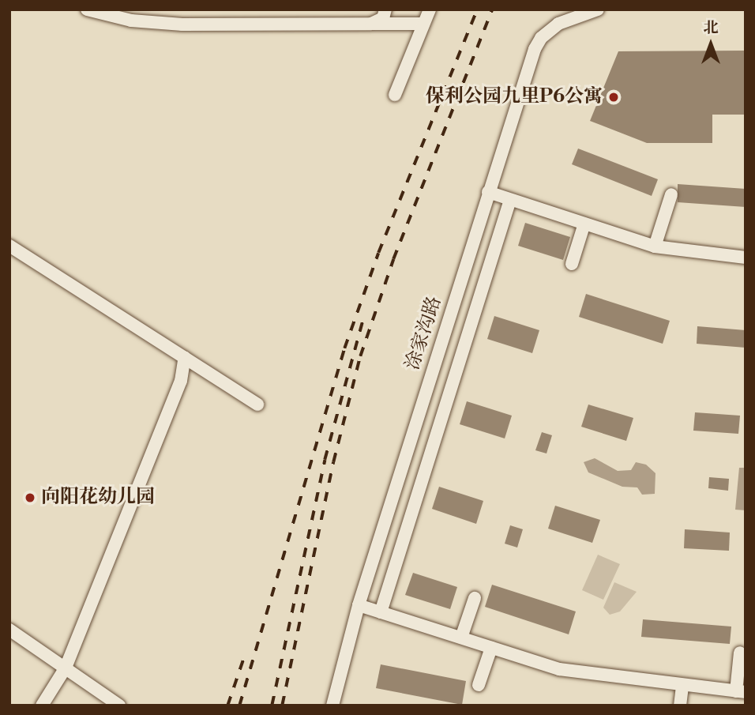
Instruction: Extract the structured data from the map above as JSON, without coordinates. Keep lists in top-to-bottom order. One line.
{"streets":{"street":["涂家沟路"]},"places":["保利公园九里P6公寓","向阳花幼儿园"],"north":"top"}
